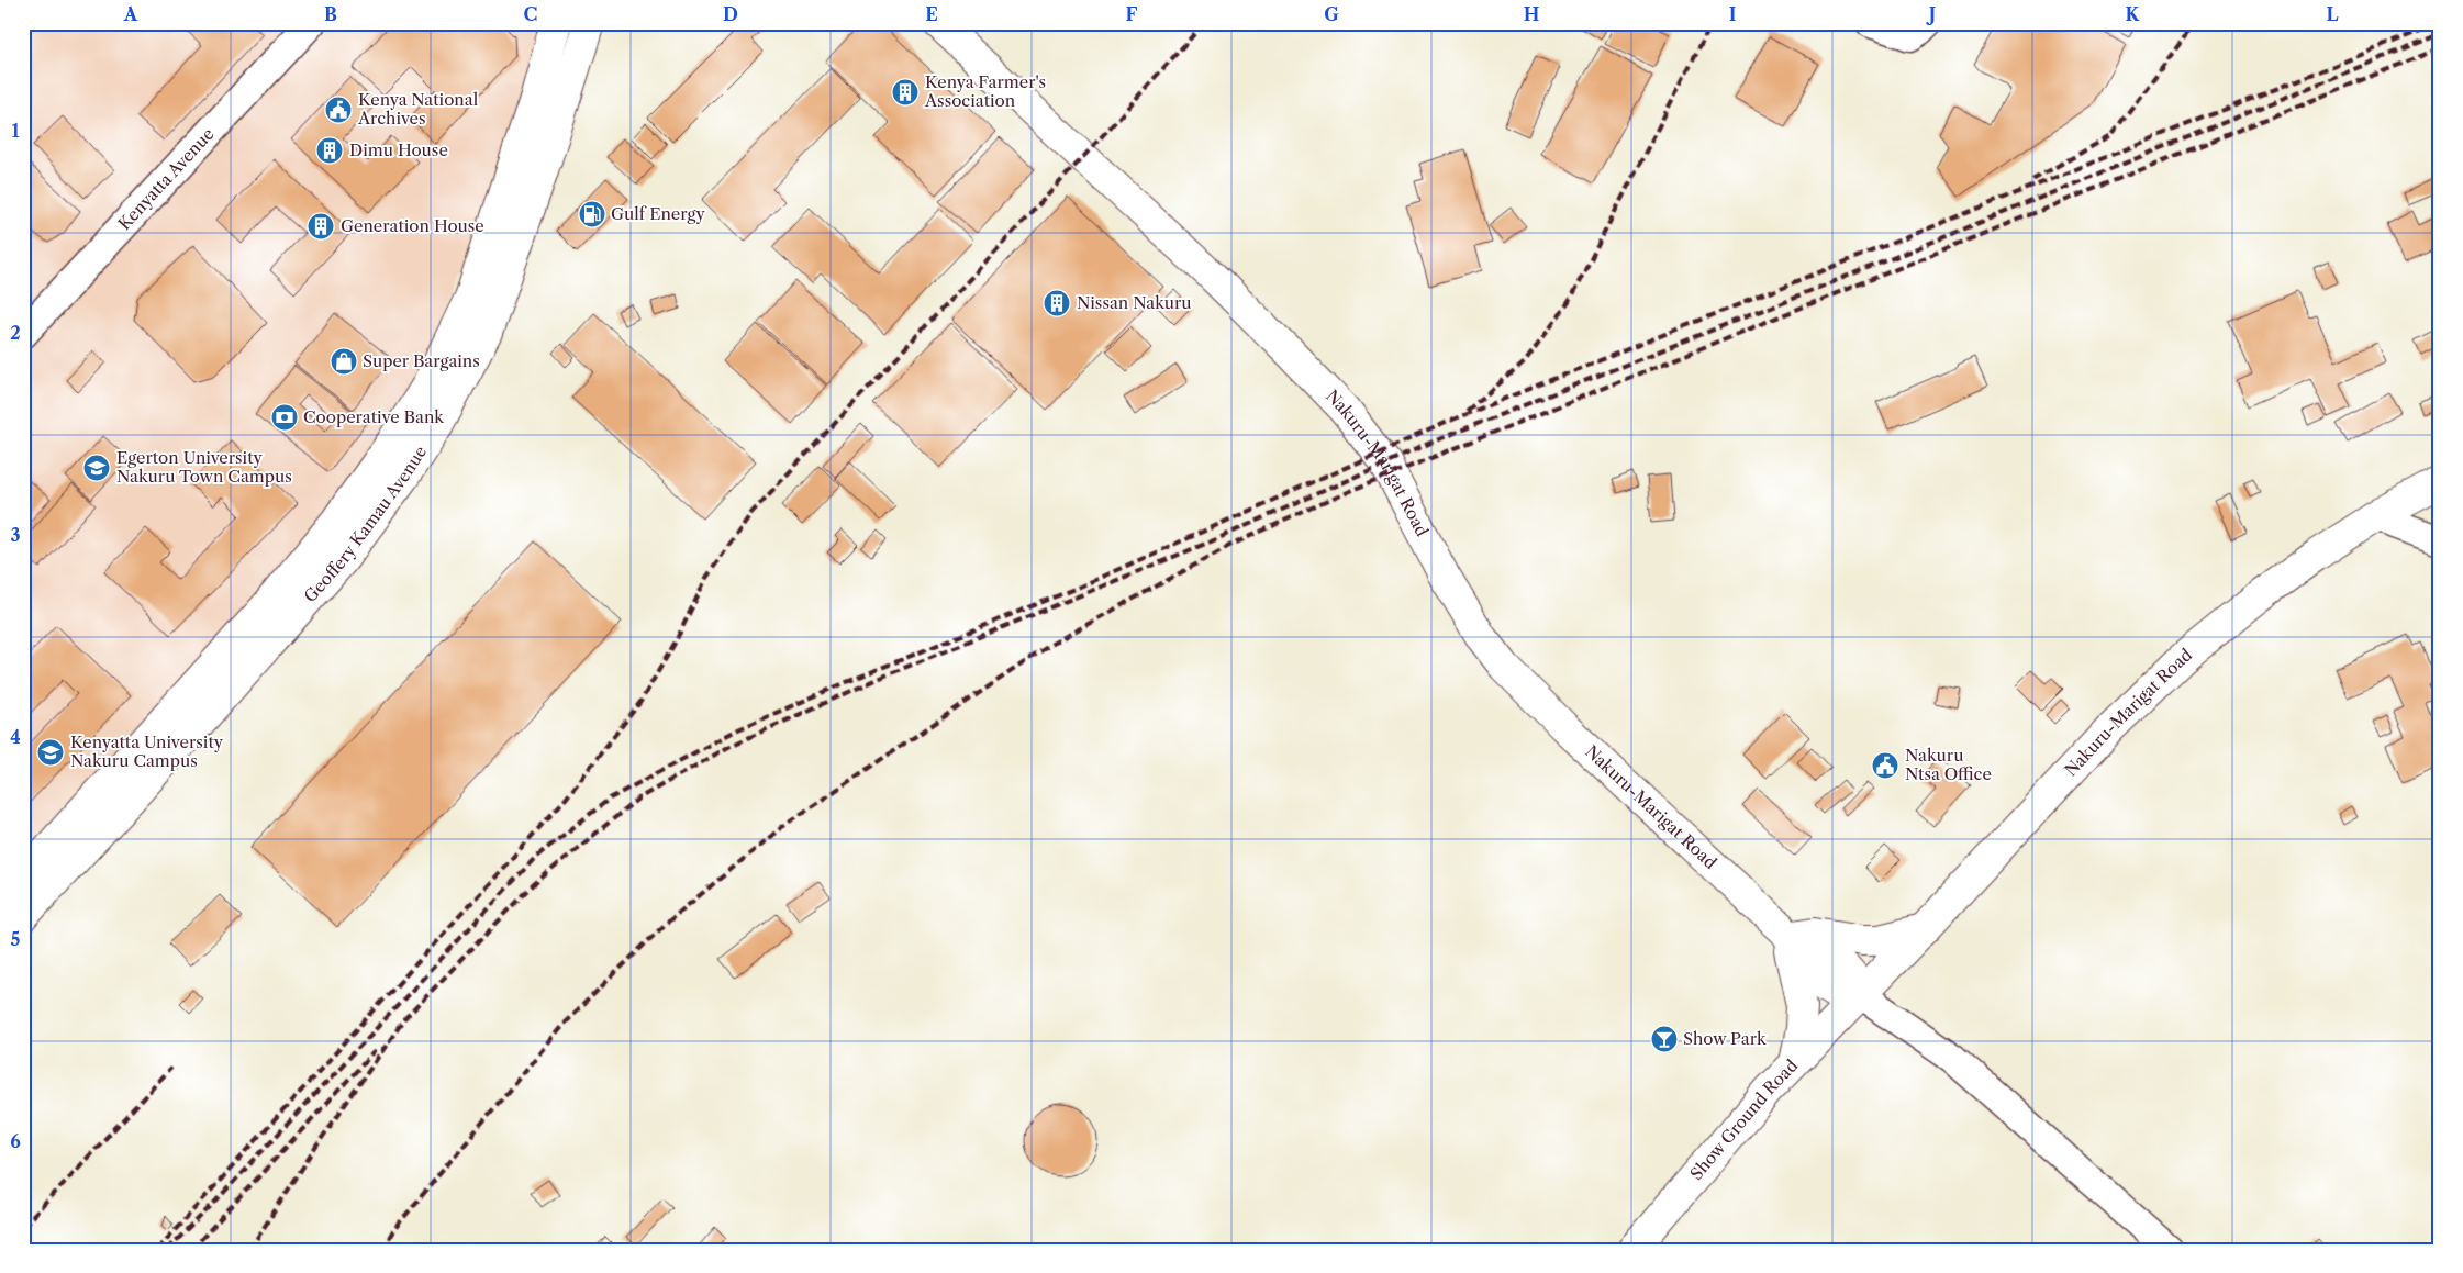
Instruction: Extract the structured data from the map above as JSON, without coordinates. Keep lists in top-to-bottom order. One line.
{"streets":{"main road":["Nakuru-Marigat Road","Geoffery Kamau Avenue","Show Ground Road"],"street":["Kenyatta Avenue"]},"crossings":[["Nakuru-Marigat Road","Show Ground Road"]],"places":{"building":["Kenya Farmer's Association","Dimu House","Generation House","Nissan Nakuru"],"public building":["Kenya National Archives","Nakuru Ntsa Office"],"fuel station":["Gulf Energy"],"shop":["Super Bargains"],"bank":["Cooperative Bank"],"school or university":["Egerton University Nakuru Town Campus","Kenyatta University Nakuru Campus"],"bar":["Show Park"]},"grid":{"columns":["A","B","C","D","E","F","G","H","I","J","K","L"],"rows":["1","2","3","4","5","6"]}}
